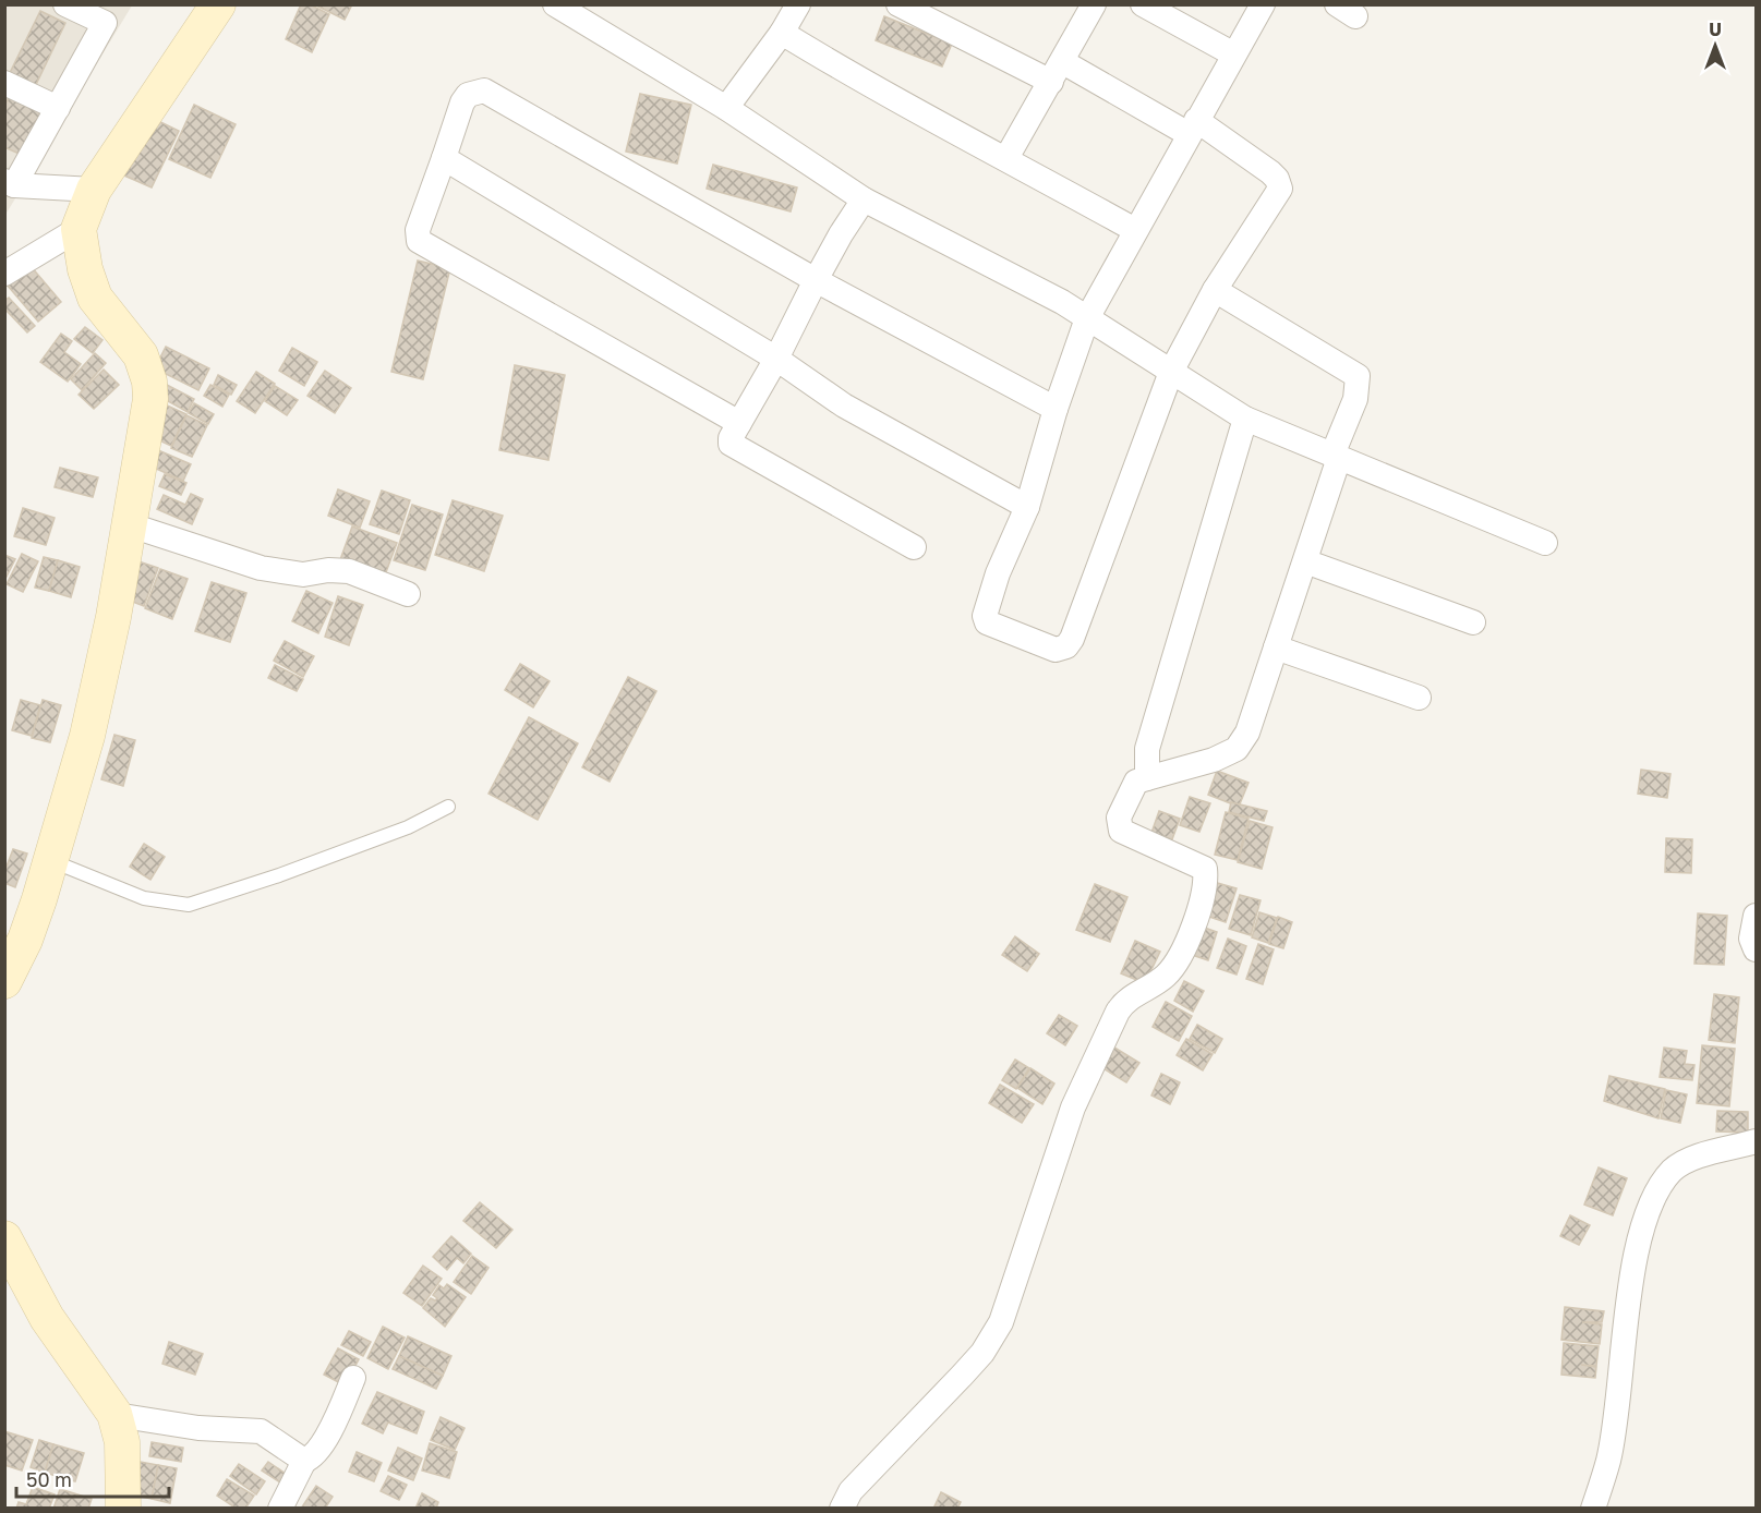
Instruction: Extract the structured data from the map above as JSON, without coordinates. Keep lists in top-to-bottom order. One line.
{"scale_bar":"50 m","north":"top"}
